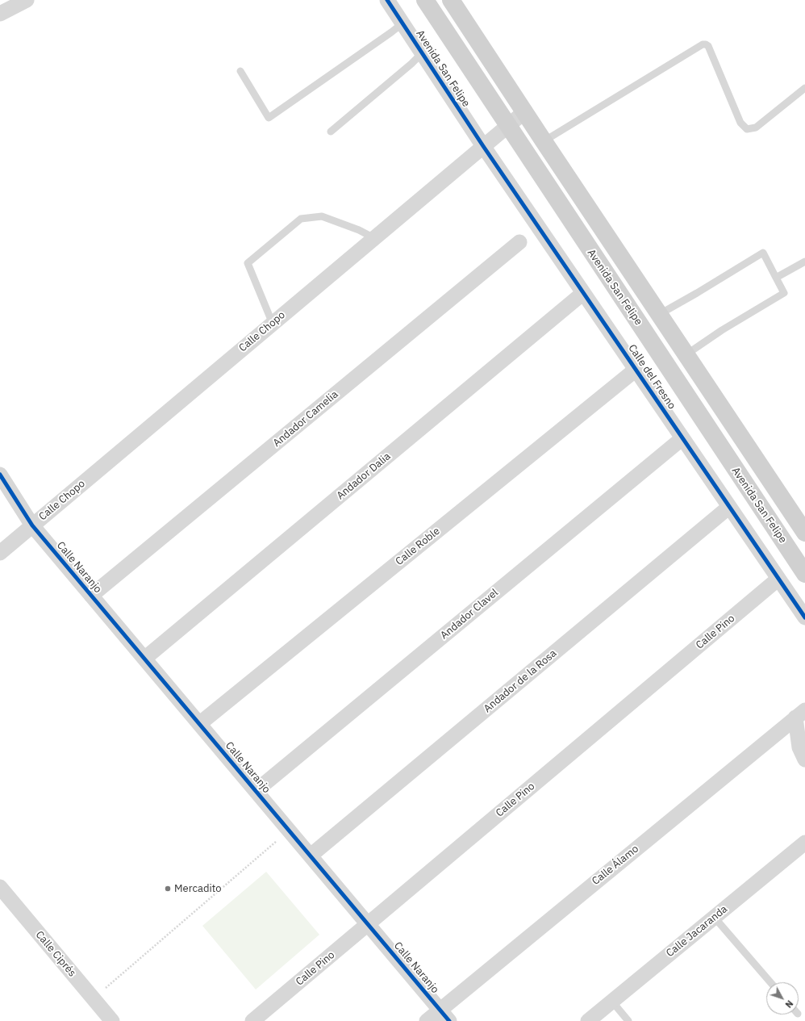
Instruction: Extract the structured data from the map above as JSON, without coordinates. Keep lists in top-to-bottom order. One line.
{"streets":{"main road":["Avenida San Felipe"],"street":["Calle Chopo","Calle del Fresno","Andador Camelia","Andador Dalia","Calle Roble","Calle Naranjo","Andador Clavel","Calle Pino","Andador de la Rosa","Calle Álamo","Calle Jacaranda","Calle Ciprés"]},"crossings":[["Avenida San Felipe","Calle Chopo"],["Avenida San Felipe","Calle del Fresno"],["Calle Chopo","Calle del Fresno"],["Calle Chopo","Calle Naranjo"],["Calle del Fresno","Andador Dalia"],["Calle del Fresno","Calle Roble"],["Calle del Fresno","Andador Clavel"],["Calle del Fresno","Calle Pino"],["Calle del Fresno","Andador de la Rosa"],["Andador Camelia","Calle Naranjo"],["Andador Dalia","Calle Naranjo"],["Calle Roble","Calle Naranjo"],["Calle Naranjo","Andador Clavel"],["Calle Naranjo","Calle Pino"],["Calle Naranjo","Andador de la Rosa"],["Calle Naranjo","Calle Álamo"]],"places":["Mercadito"],"north":"bottom right"}
